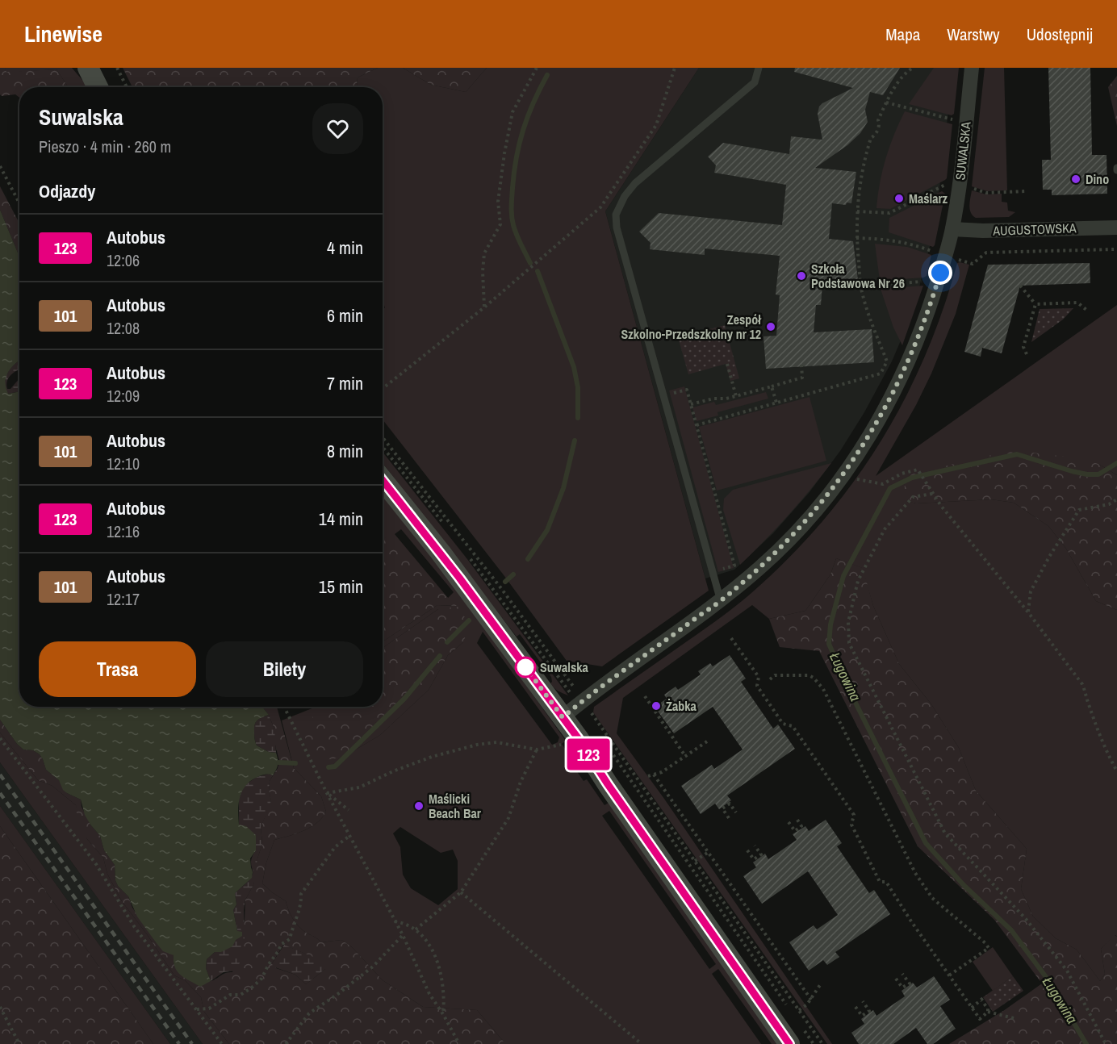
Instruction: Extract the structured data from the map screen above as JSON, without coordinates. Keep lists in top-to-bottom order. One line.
{"streets":{"street":["SUWALSKA","AUGUSTOWSKA"]},"crossings":[["SUWALSKA","AUGUSTOWSKA"]],"water":["Ługowina"],"places":["Dino","Maślarz","Szkoła Podstawowa Nr 26","Zespół Szkolno-Przedszkolny nr 12","Suwalska","Żabka","Maślicki Beach Bar"],"lines":["bus line 123"],"page":{"header":"Linewise","nav":["Mapa","Warstwy","Udostępnij"],"on_map":"123","heading":[["Suwalska","Pieszo · 4 min · 260 m"],"Odjazdy"],"list":[{"mark":"123","name":"Autobus","note":"12:06","value":"4 min"},{"mark":"101","name":"Autobus","note":"12:08","value":"6 min"},{"mark":"123","name":"Autobus","note":"12:09","value":"7 min"},{"mark":"101","name":"Autobus","note":"12:10","value":"8 min"},{"mark":"123","name":"Autobus","note":"12:16","value":"14 min"},{"mark":"101","name":"Autobus","note":"12:17","value":"15 min"}],"buttons":["Trasa","Bilety"]}}
